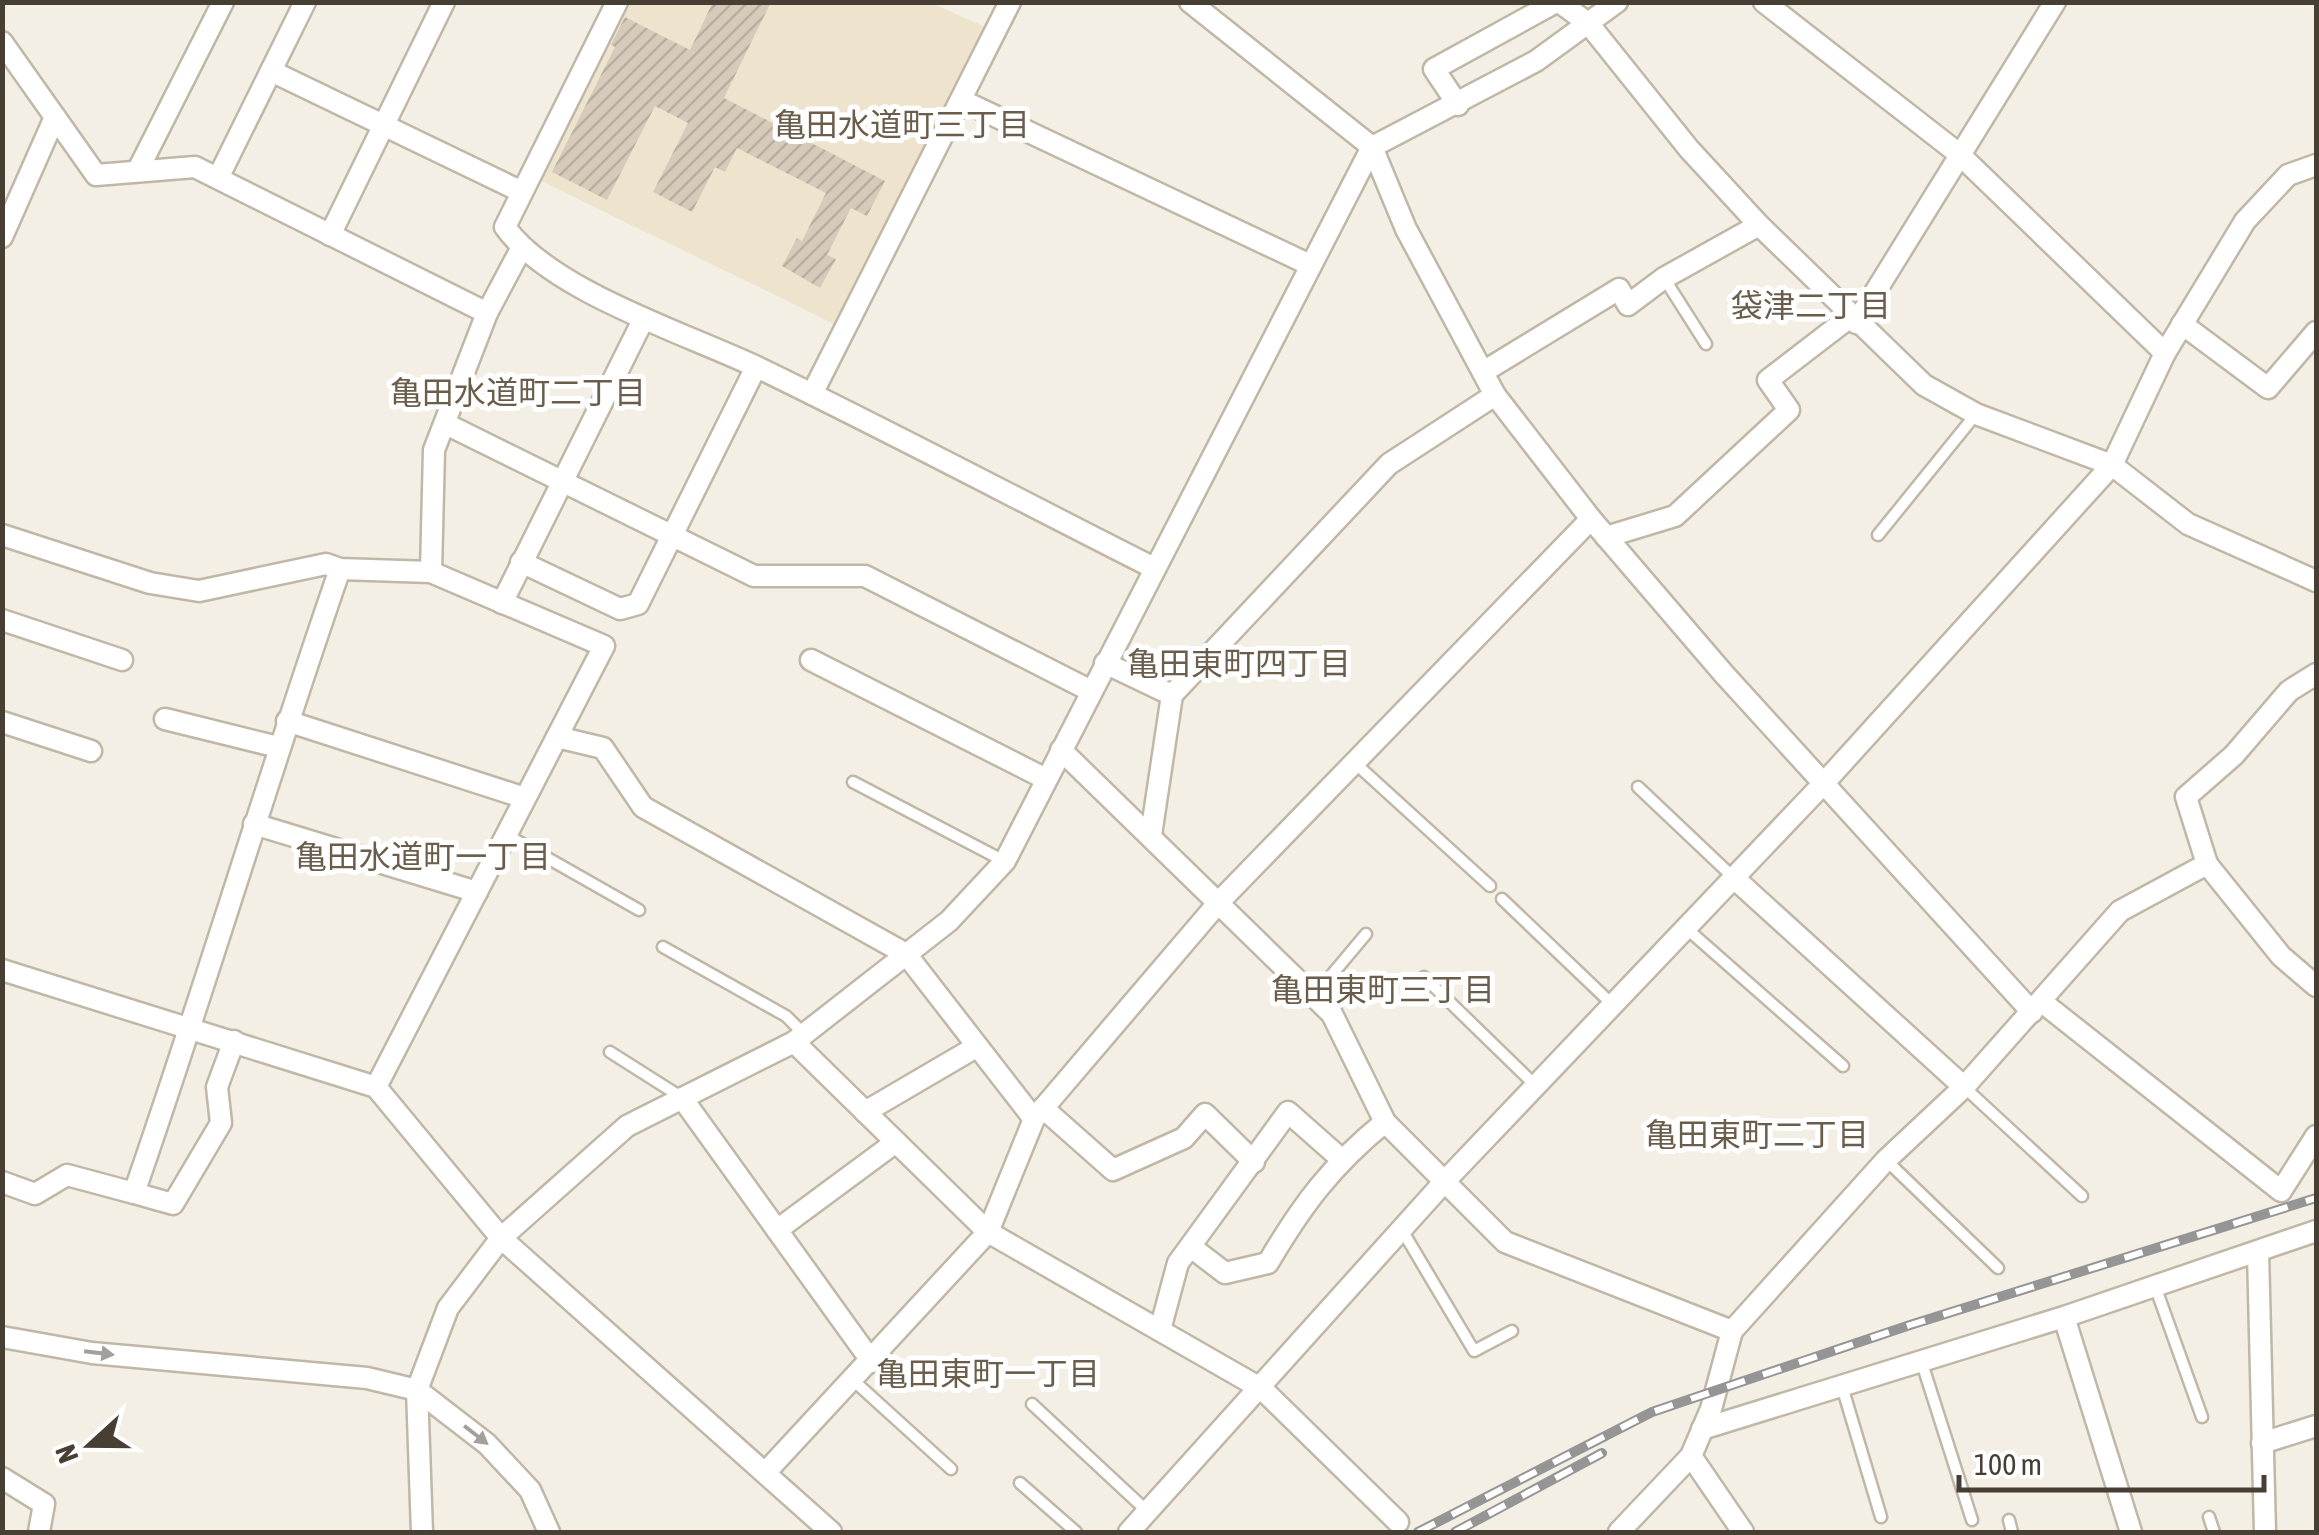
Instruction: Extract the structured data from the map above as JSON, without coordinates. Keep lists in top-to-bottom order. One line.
{"districts":["亀田水道町三丁目","袋津二丁目","亀田水道町二丁目","亀田東町四丁目","亀田水道町一丁目","亀田東町三丁目","亀田東町二丁目","亀田東町一丁目"],"scale_bar":"100 m","north":"left"}
